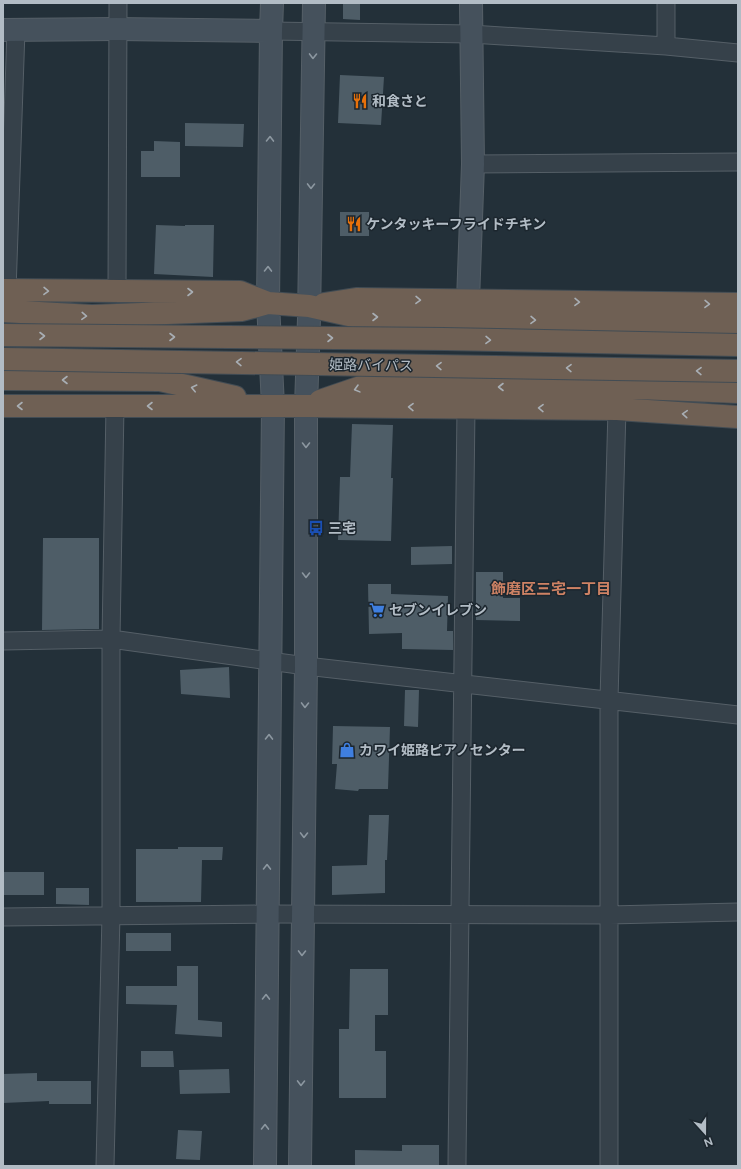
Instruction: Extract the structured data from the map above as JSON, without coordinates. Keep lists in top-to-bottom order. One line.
{"streets":{"highway":["姫路バイパス"]},"districts":["飾磨区三宅一丁目"],"places":{"restaurant":["和食さと","ケンタッキーフライドチキン"],"bus stop":["三宅"],"supermarket":["セブンイレブン"],"shop":["カワイ姫路ピアノセンター"]},"north":"bottom"}
